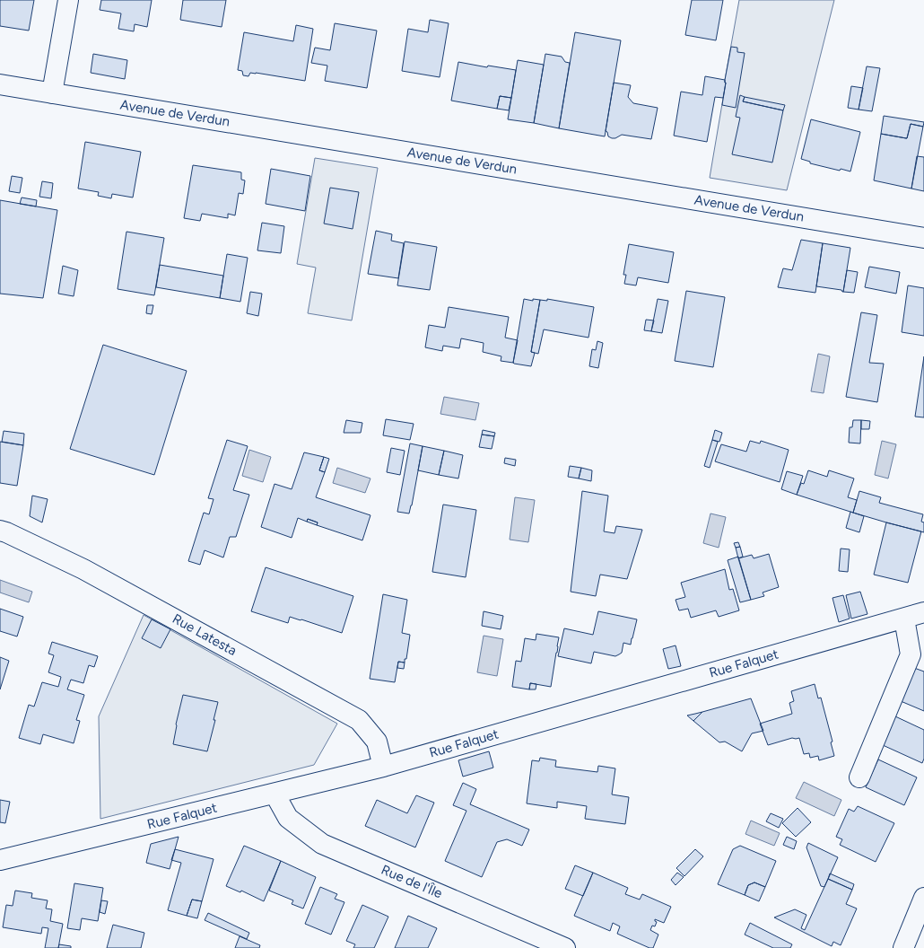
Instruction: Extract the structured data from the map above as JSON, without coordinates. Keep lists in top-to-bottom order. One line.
{"streets":{"street":["Avenue de Verdun","Rue Latesta","Rue Falquet","Rue de l'Île"]},"crossings":[["Rue Latesta","Rue Falquet"],["Rue Falquet","Rue de l'Île"]]}
